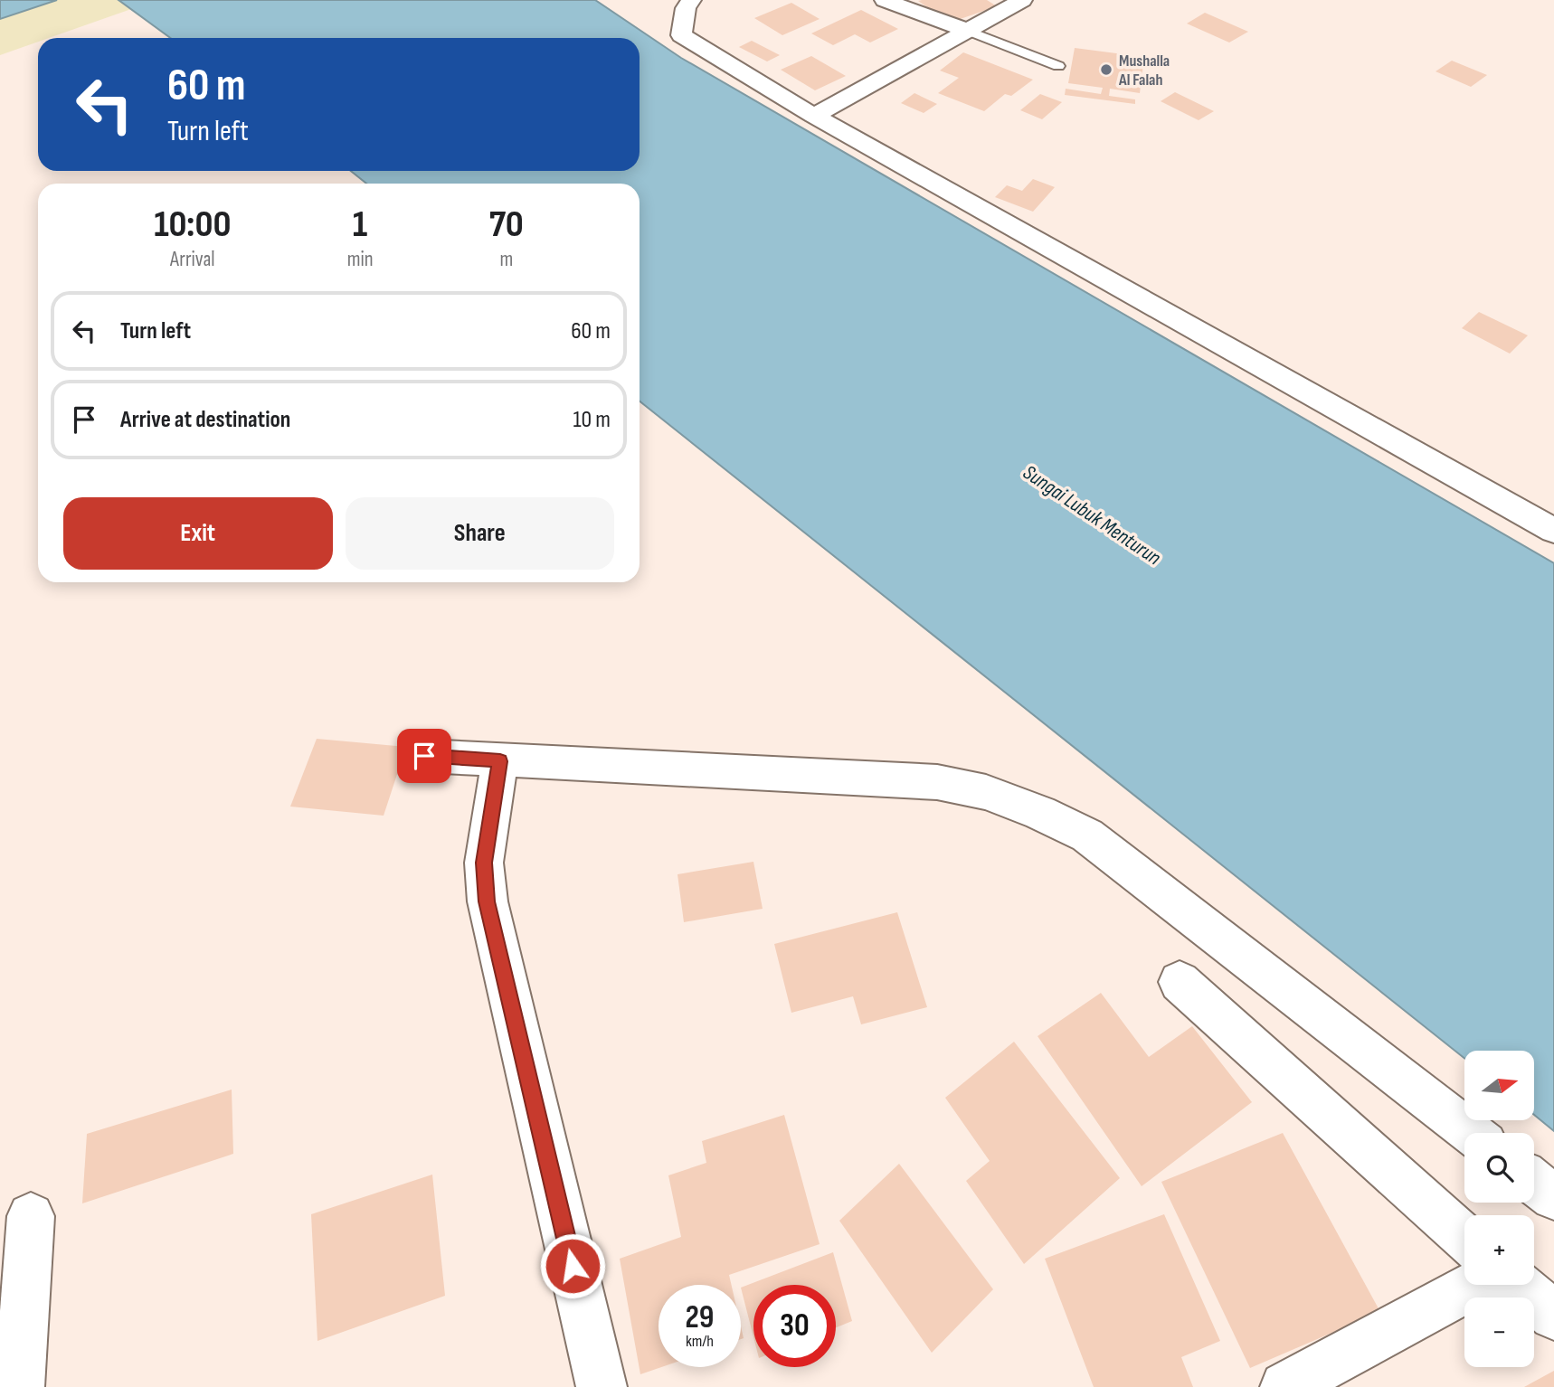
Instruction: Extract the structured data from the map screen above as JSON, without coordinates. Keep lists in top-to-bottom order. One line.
{"water":["Sungai Lubuk Menturun"],"places":["Mushalla Al Falah"],"north":"right","page":{"turn":["60 m","Turn left"],"eta":["10:00","Arrival","1","min","70","m"],"list":[{"name":"Turn left","value":"60 m"},{"name":"Arrive at destination","value":"10 m"}],"buttons":["Exit","Share"],"map_buttons":["+","−"],"speed":"29 km/h","limit":"30"}}
